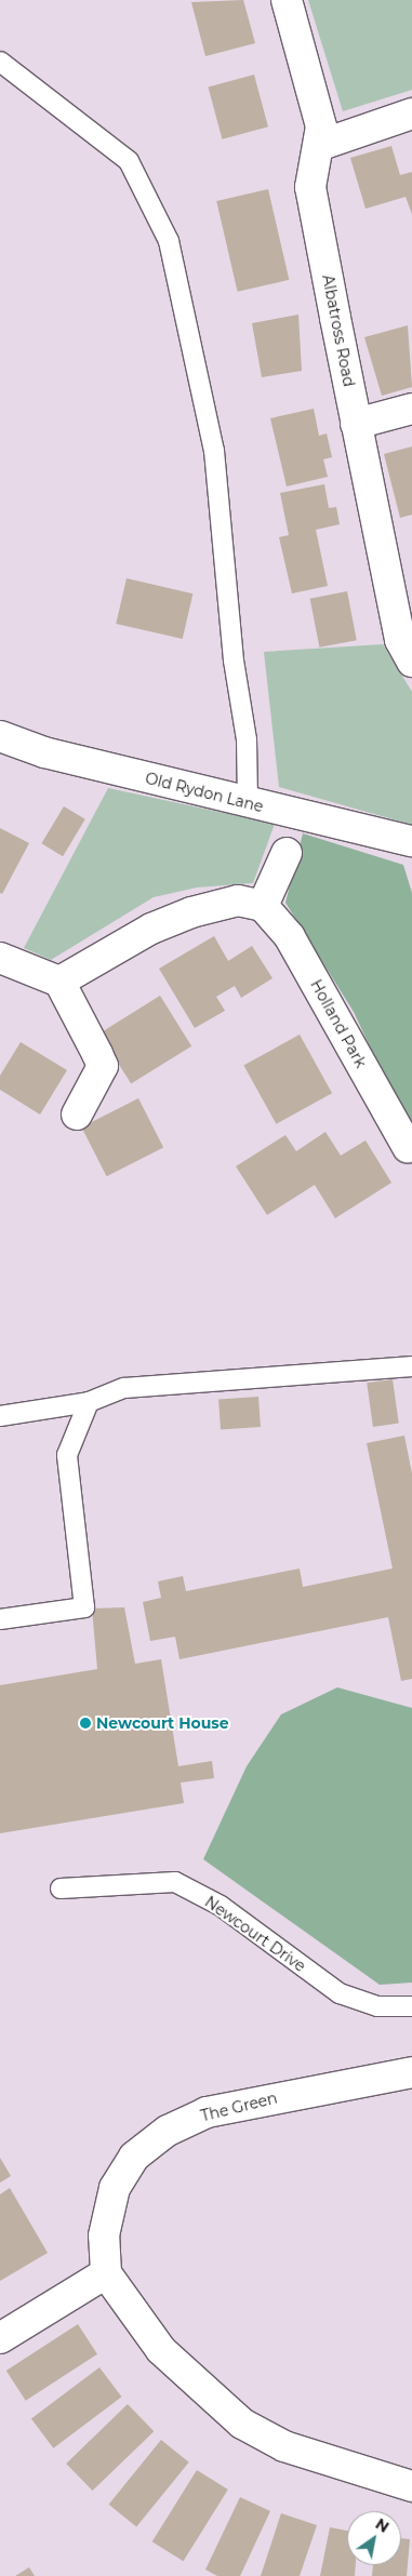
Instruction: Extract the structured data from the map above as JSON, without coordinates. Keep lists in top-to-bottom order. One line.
{"streets":{"street":["Albatross Road","Old Rydon Lane","Holland Park","The Green"],"lane":["Newcourt Drive"]},"places":["Newcourt House"],"north":"top right"}
